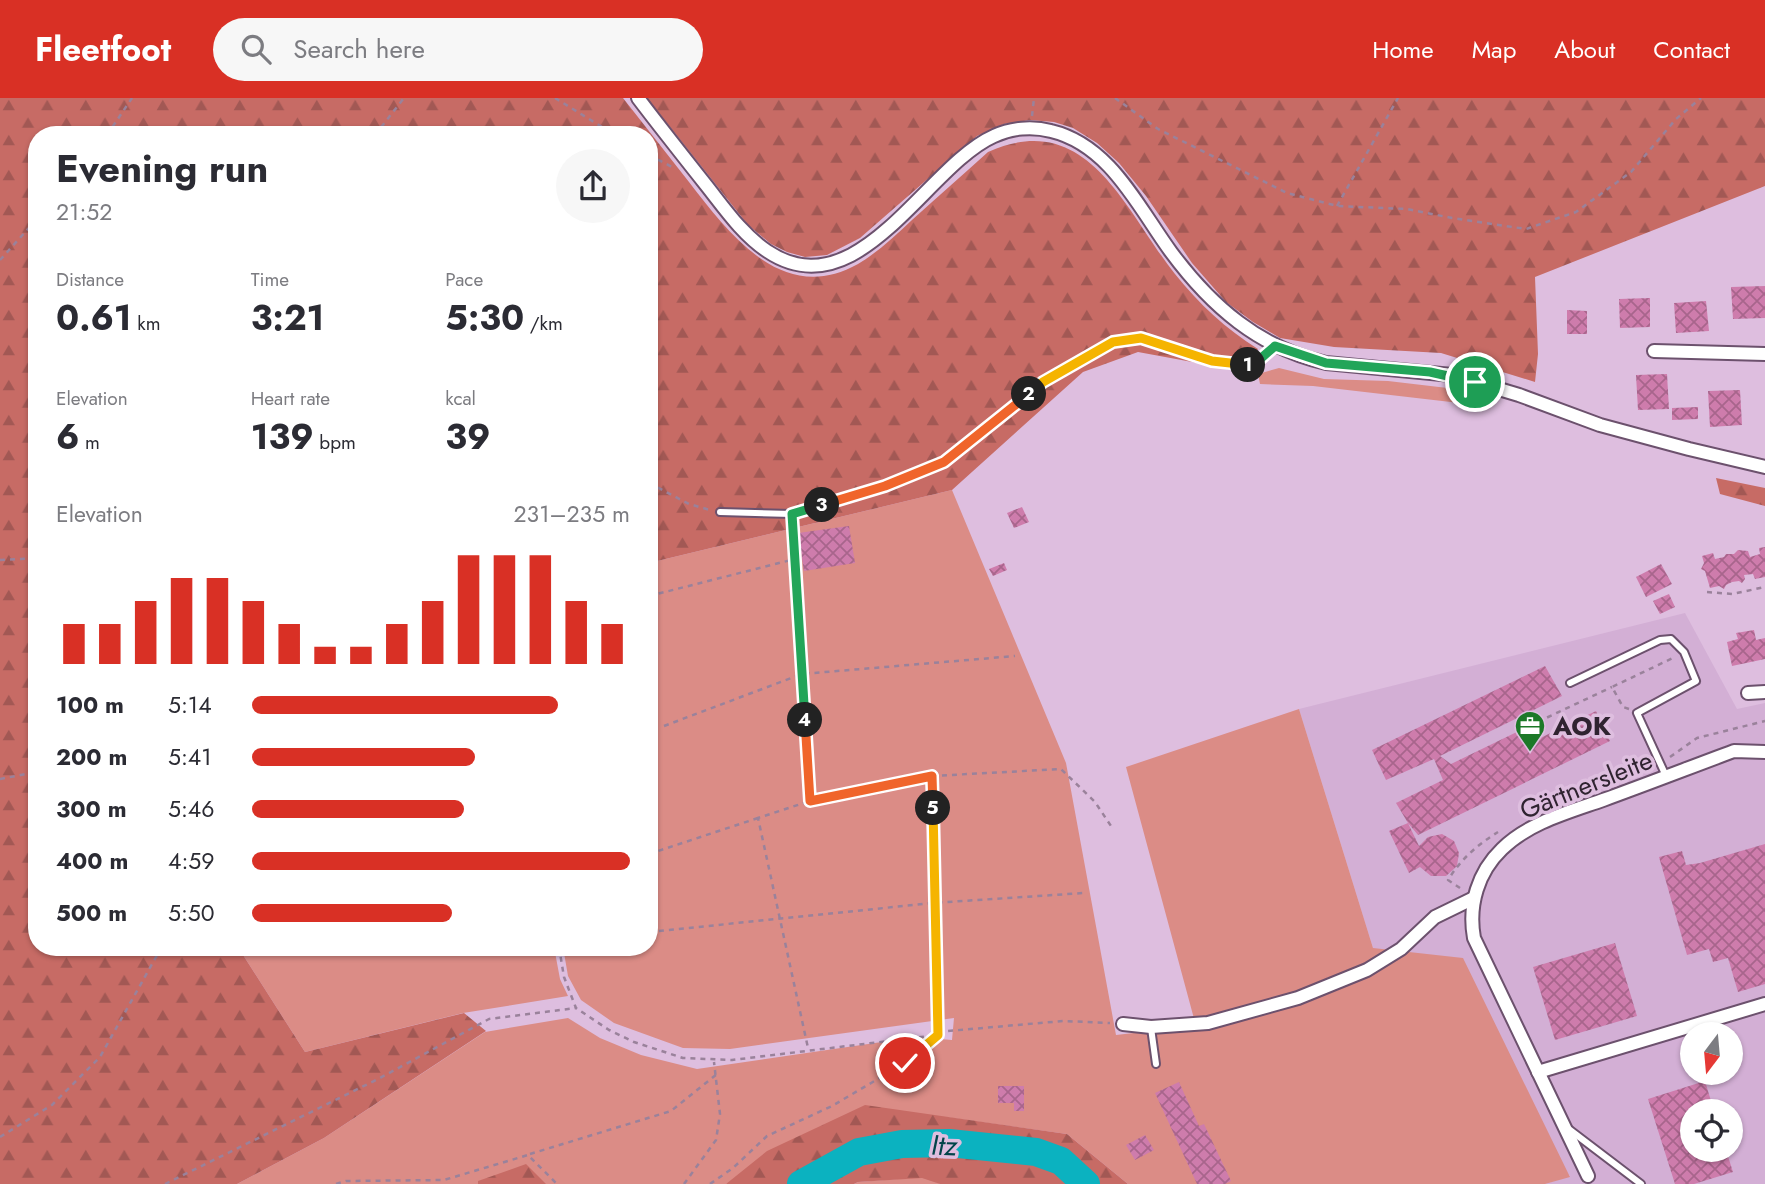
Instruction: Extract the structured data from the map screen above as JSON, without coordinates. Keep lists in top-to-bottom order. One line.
{"streets":{"street":["Gärtnersleite"]},"water":["Itz"],"places":{"office":["AOK"]},"north":"bottom","page":{"header":"Fleetfoot","search":"Search here","nav":["Home","Map","About","Contact"],"heading":["Evening run","21:52"],"stats":[["Distance","0.61 km"],["Time","3:21"],["Pace","5:30 /km"],["Elevation","6 m"],["Heart rate","139 bpm"],["kcal","39"]],"pins":["1","2","3","4","5"],"chart":["Elevation","231–235 m"],"list":[{"name":"100 m","note":"5:14"},{"name":"200 m","note":"5:41"},{"name":"300 m","note":"5:46"},{"name":"400 m","note":"4:59"},{"name":"500 m","note":"5:50"}]}}
